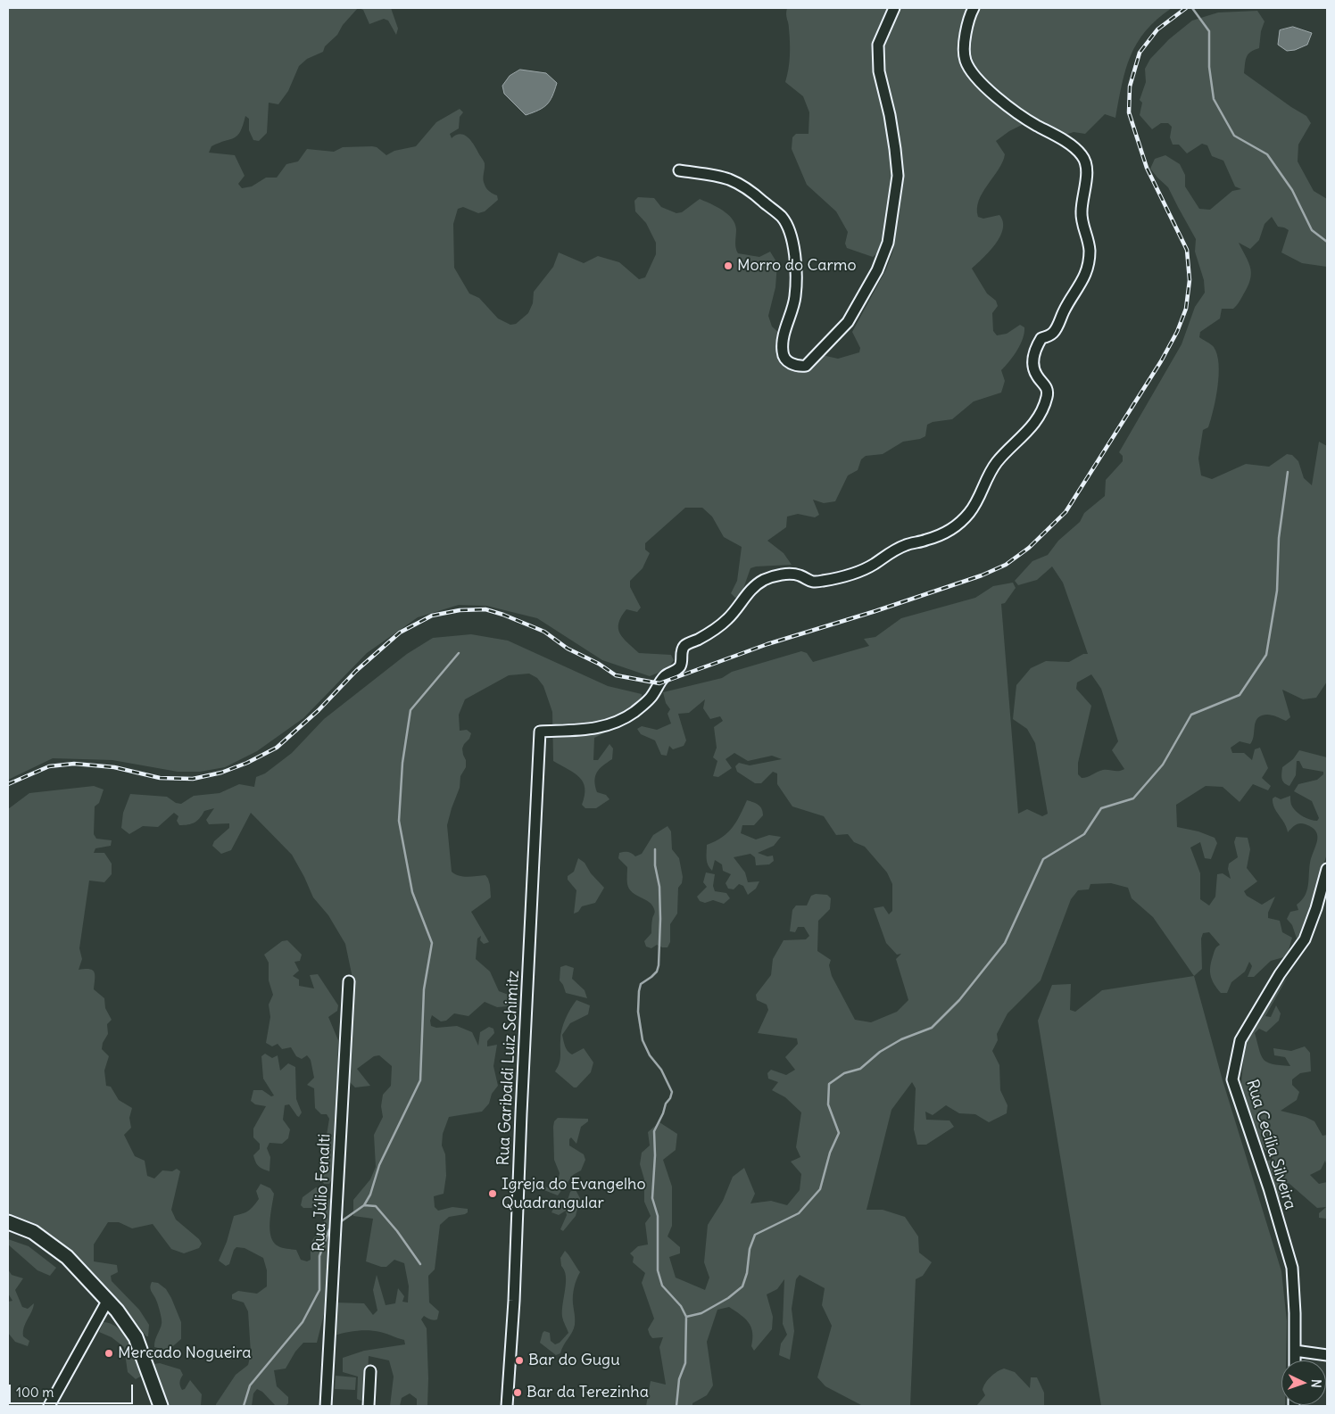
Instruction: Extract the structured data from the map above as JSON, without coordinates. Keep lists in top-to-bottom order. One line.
{"streets":{"street":["Rua Garibaldi Luiz Schimitz","Rua Cecília Silveira","Rua Júlio Fenalti"]},"places":["Morro do Carmo","Igreja do Evangelho Quadrangular","Mercado Nogueira","Bar do Gugu","Bar da Terezinha"],"scale_bar":"100 m","north":"right"}
